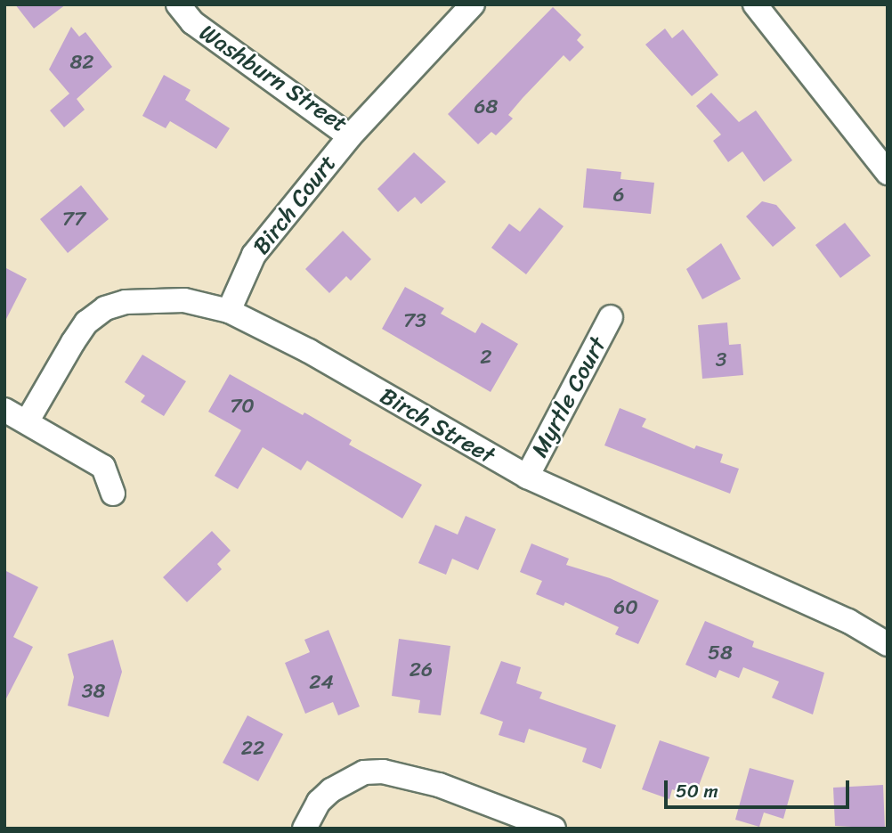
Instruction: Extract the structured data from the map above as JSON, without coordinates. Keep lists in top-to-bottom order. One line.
{"streets":{"street":["Washburn Street","Birch Court","Myrtle Court","Birch Street"]},"crossings":[["Washburn Street","Birch Court"],["Birch Court","Birch Street"],["Myrtle Court","Birch Street"]],"house_numbers":["82","68","6","77","73","2","3","70","60","58","26","24","38","22"],"scale_bar":"50 m"}
